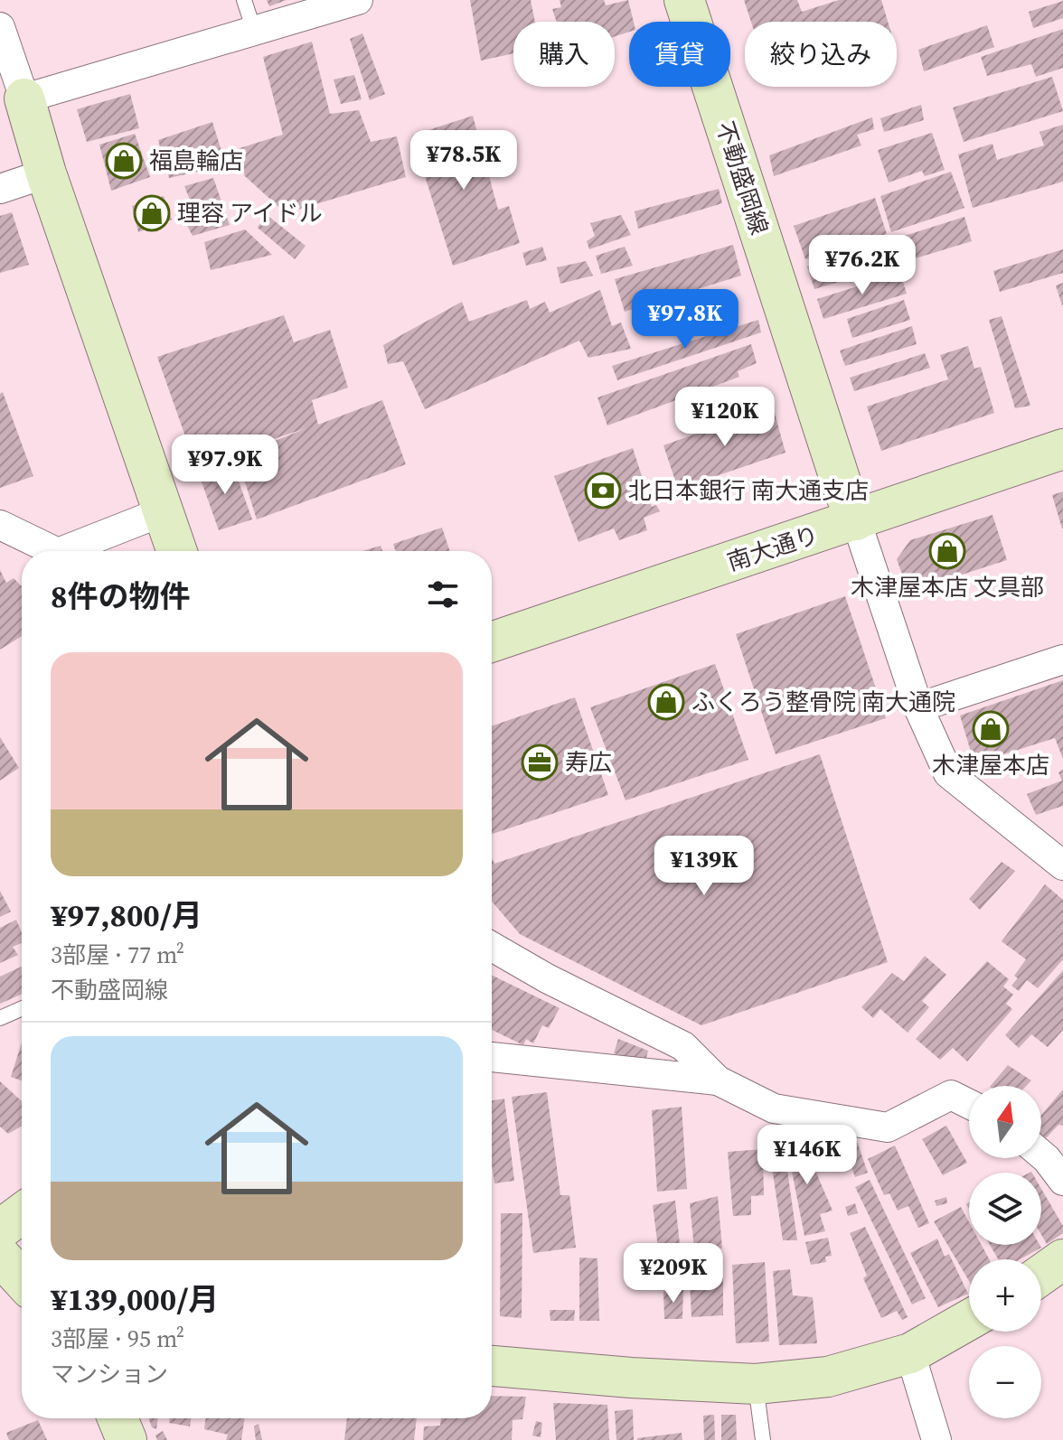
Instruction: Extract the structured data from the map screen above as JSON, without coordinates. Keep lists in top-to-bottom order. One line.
{"streets":{"street":["不動盛岡線","南大通り"]},"crossings":[["不動盛岡線","南大通り"]],"places":{"shop":["福島輪店","理容 アイドル","木津屋本店 文具部","ふくろう整骨院 南大通院","木津屋本店"],"bank":["北日本銀行 南大通支店"],"office":["寿広"]},"north":"top","page":{"chip":["購入","賃貸","絞り込み"],"price":["¥78.5K","¥76.2K","¥97.8K","¥120K","¥97.9K","¥139K","¥146K","¥209K"],"heading":"8件の物件","list":[{"name":"¥97,800/月","note":"3部屋 · 77 m² · 不動盛岡線"},{"name":"¥139,000/月","note":"3部屋 · 95 m² · マンション"}],"map_buttons":["+","−"]}}
